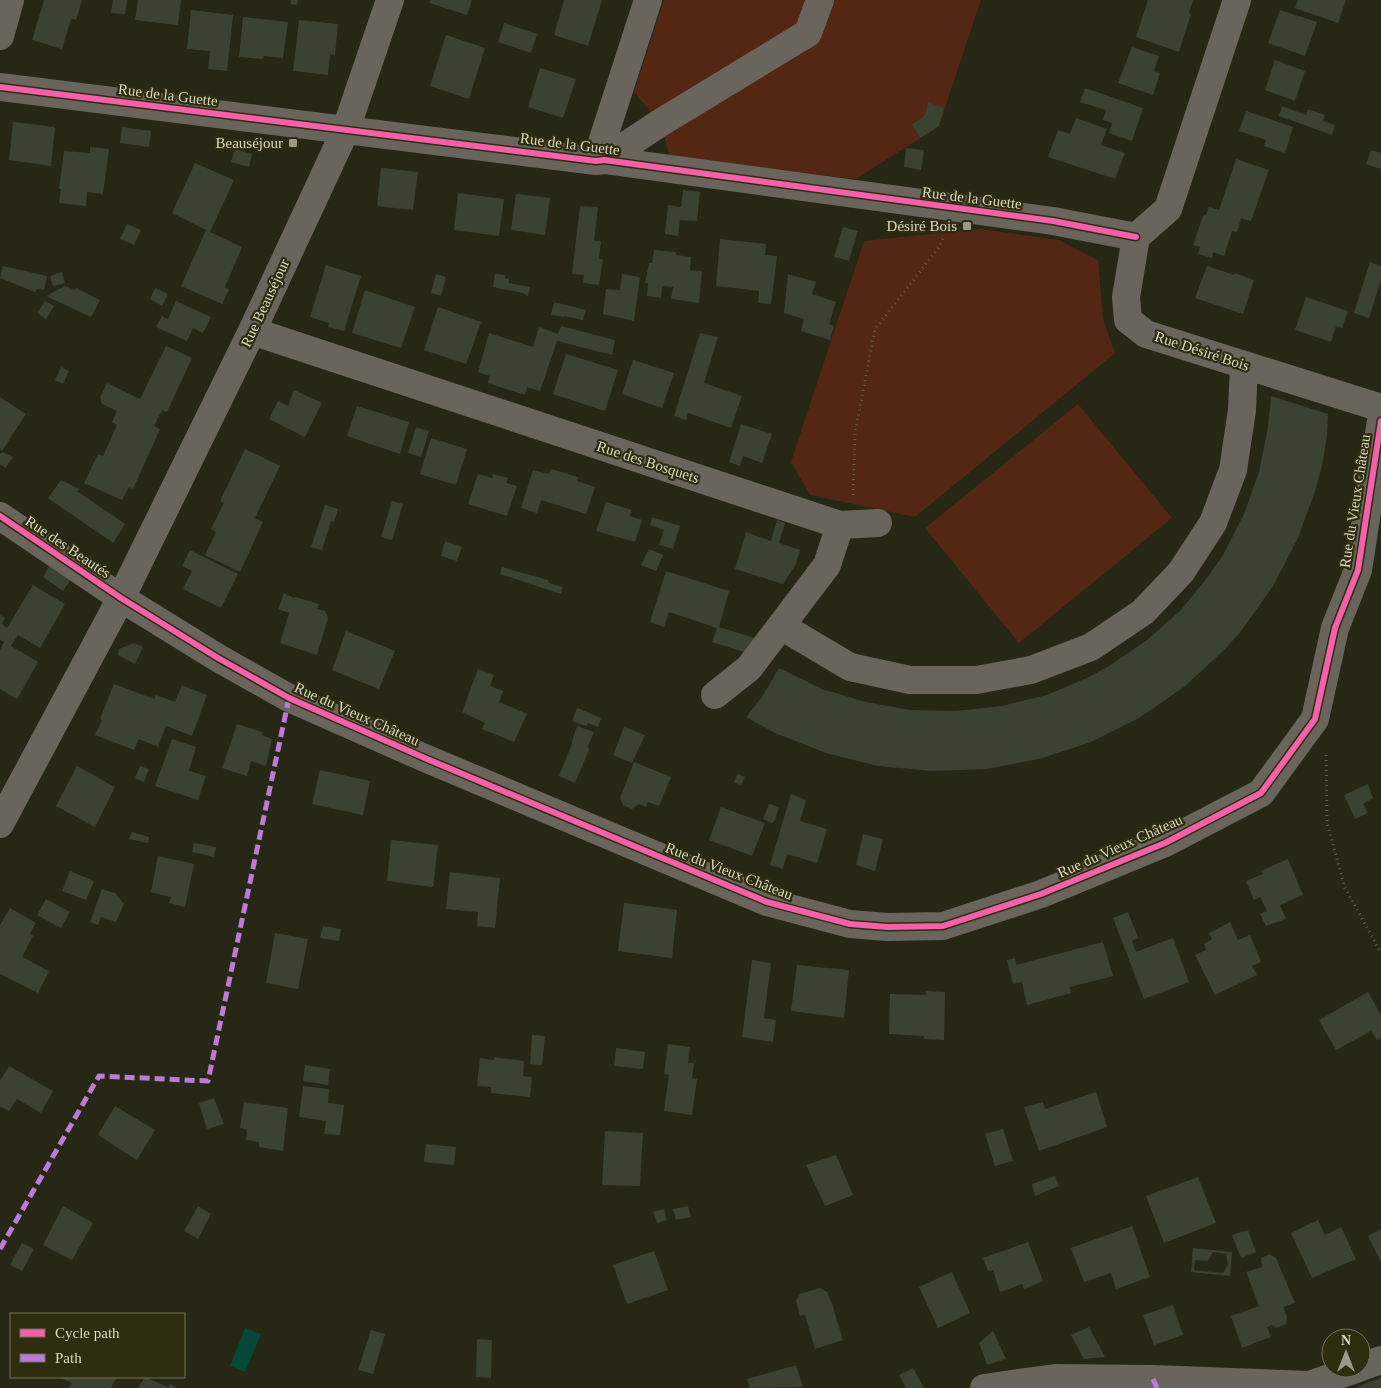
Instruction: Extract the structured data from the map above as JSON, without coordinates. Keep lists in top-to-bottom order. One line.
{"streets":{"street":["Rue de la Guette","Rue Beauséjour","Rue Désiré Bois","Rue des Bosquets","Rue du Vieux Château","Rue des Beautés"]},"crossings":[["Rue de la Guette","Rue Beauséjour"],["Rue de la Guette","Rue Désiré Bois"],["Rue Beauséjour","Rue des Bosquets"],["Rue Beauséjour","Rue du Vieux Château"],["Rue Beauséjour","Rue des Beautés"],["Rue du Vieux Château","Rue des Beautés"]],"places":{"transit":["Beauséjour","Désiré Bois"]},"legend":["Cycle path","Path"],"north":"top"}
